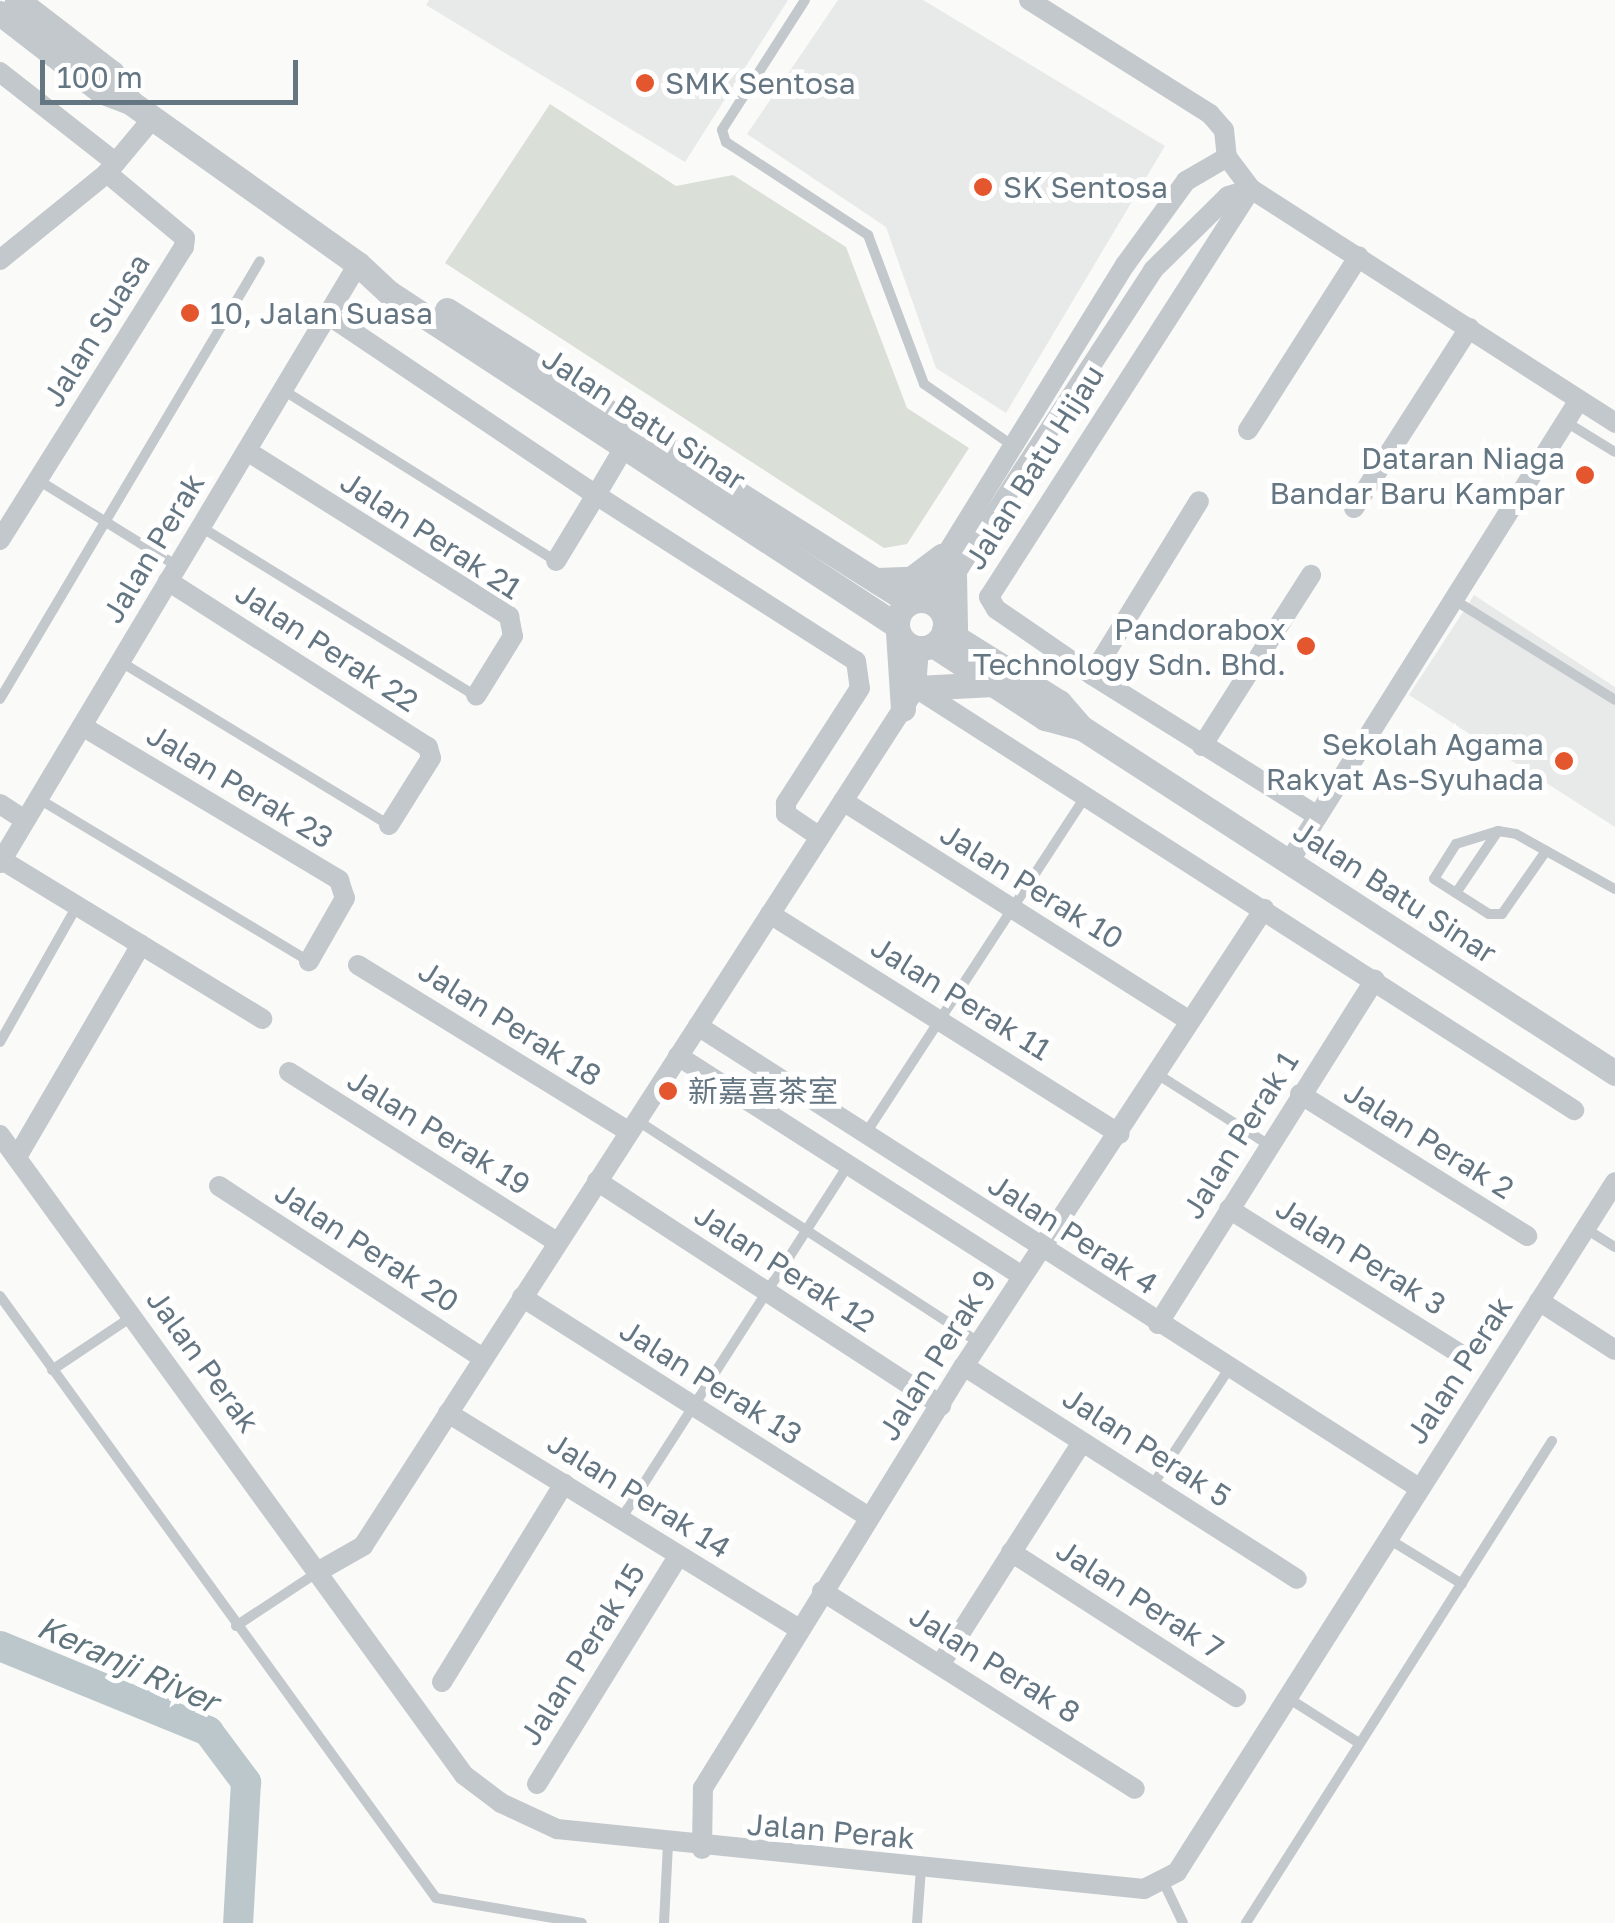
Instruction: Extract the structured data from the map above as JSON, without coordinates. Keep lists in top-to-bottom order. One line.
{"streets":{"street":["Jalan Suasa","Jalan Batu Sinar","Jalan Batu Hijau","Jalan Perak 21","Jalan Perak","Jalan Perak 22","Jalan Perak 23","Jalan Perak 10","Jalan Perak 11","Jalan Perak 18","Jalan Perak 19","Jalan Perak 1","Jalan Perak 2","Jalan Perak 4","Jalan Perak 20","Jalan Perak 3","Jalan Perak 12","Jalan Perak 9","Jalan Perak 13","Jalan Perak 5","Jalan Perak 14","Jalan Perak 7","Jalan Perak 15","Jalan Perak 8"]},"crossings":[["Jalan Batu Sinar","Jalan Batu Hijau"],["Jalan Batu Sinar","Jalan Perak"],["Jalan Perak 21","Jalan Perak"],["Jalan Perak","Jalan Perak 22"],["Jalan Perak","Jalan Perak 23"],["Jalan Perak","Jalan Perak 4"],["Jalan Perak","Jalan Perak 9"],["Jalan Perak 10","Jalan Perak 9"],["Jalan Perak 11","Jalan Perak 9"],["Jalan Perak 1","Jalan Perak 2"],["Jalan Perak 1","Jalan Perak 4"],["Jalan Perak 1","Jalan Perak 3"],["Jalan Perak 4","Jalan Perak 9"],["Jalan Perak 12","Jalan Perak 9"],["Jalan Perak 9","Jalan Perak 13"],["Jalan Perak 9","Jalan Perak 5"],["Jalan Perak 9","Jalan Perak 14"],["Jalan Perak 9","Jalan Perak 8"],["Jalan Perak 14","Jalan Perak 15"]],"water":["Keranji River"],"places":["SMK Sentosa","SK Sentosa","10, Jalan Suasa","Dataran Niaga Bandar Baru Kampar","Pandorabox Technology Sdn. Bhd.","Sekolah Agama Rakyat As-Syuhada","新嘉喜茶室"],"scale_bar":"100 m"}
